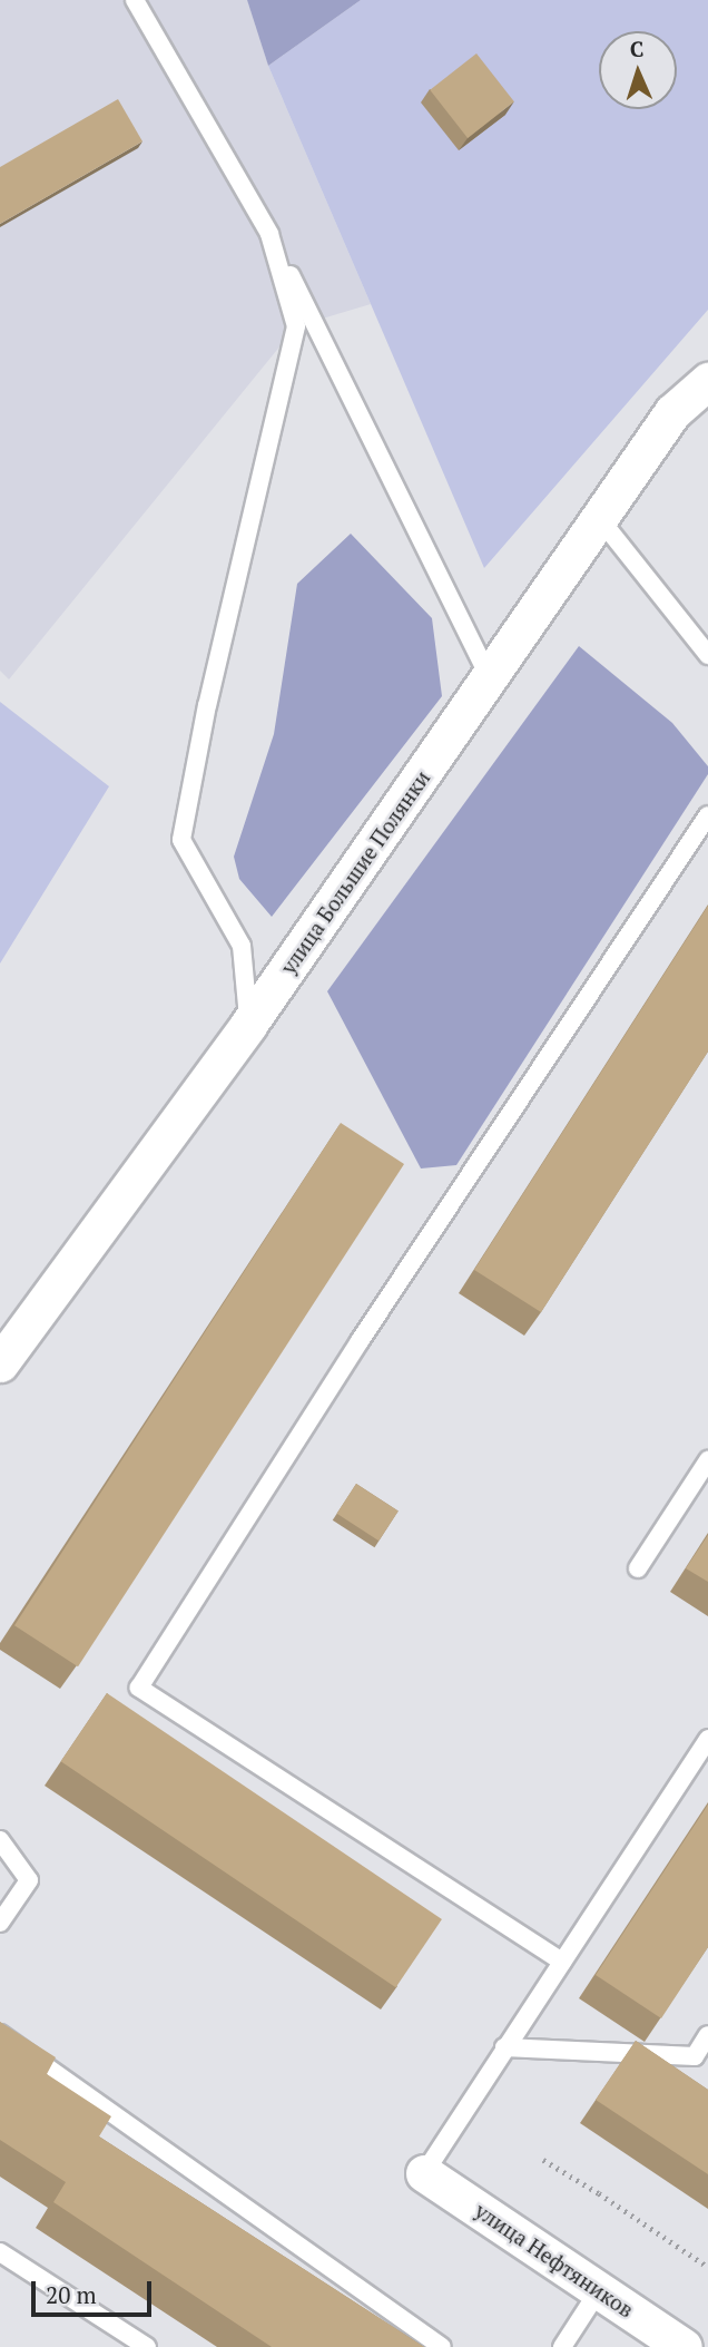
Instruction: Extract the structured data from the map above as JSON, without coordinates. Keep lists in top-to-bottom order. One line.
{"streets":{"street":["улица Большие Полянки","улица Нефтяников"]},"scale_bar":"20 m","north":"top"}
